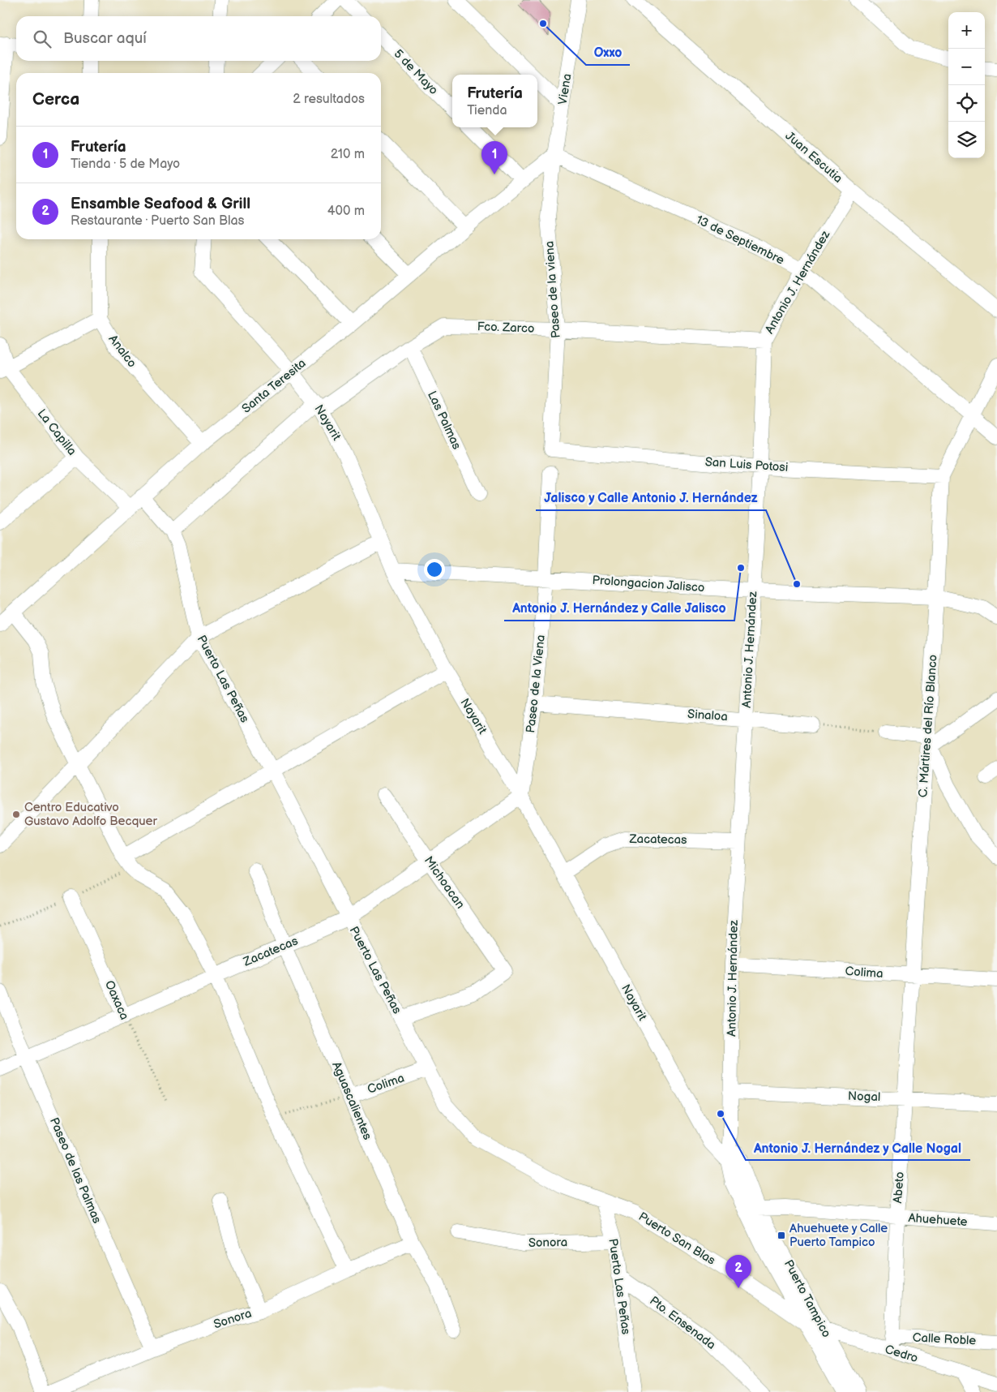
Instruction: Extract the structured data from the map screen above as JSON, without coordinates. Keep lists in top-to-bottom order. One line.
{"streets":{"street":["5 de Mayo","Viena","Juan Escutia","13 de Septiembre","Antonio J. Hernández","Paseo de la viena","Fco. Zarco","Analco","Santa Teresita","Las Palmas","Nayarit","La Capilla","San Luis Potosi","Prolongacion Jalisco","Puerto Las Peñas","Paseo de la Viena","Sinaloa","C. Mártires del Río Blanco","Zacatecas","Michoacan","Colima","Oaxaca","Nogal","Aguascalientes","Paseo de las Palmas","Abeto","Ahuehuete","Puerto San Blas","Sonora","Puerto Tampico","Pto. Ensenada","Calle Roble","Cedro"]},"crossings":[["Viena","13 de Septiembre"],["Viena","Paseo de la viena"],["Viena","Santa Teresita"],["Juan Escutia","Antonio J. Hernández"],["13 de Septiembre","Antonio J. Hernández"],["13 de Septiembre","Paseo de la viena"],["13 de Septiembre","Santa Teresita"],["Antonio J. Hernández","Fco. Zarco"],["Antonio J. Hernández","Nayarit"],["Antonio J. Hernández","San Luis Potosi"],["Antonio J. Hernández","Prolongacion Jalisco"],["Antonio J. Hernández","Sinaloa"],["Antonio J. Hernández","Zacatecas"],["Antonio J. Hernández","Colima"],["Antonio J. Hernández","Nogal"],["Antonio J. Hernández","Puerto Tampico"],["Paseo de la viena","Fco. Zarco"],["Paseo de la viena","Santa Teresita"],["Paseo de la viena","San Luis Potosi"],["Fco. Zarco","Las Palmas"],["Fco. Zarco","Nayarit"],["Fco. Zarco","Puerto Las Peñas"],["Analco","Santa Teresita"],["Santa Teresita","Nayarit"],["Santa Teresita","La Capilla"],["Santa Teresita","Puerto Las Peñas"],["Nayarit","Prolongacion Jalisco"],["Nayarit","Paseo de la Viena"],["Nayarit","Zacatecas"],["Nayarit","Puerto Tampico"],["San Luis Potosi","C. Mártires del Río Blanco"],["Prolongacion Jalisco","Paseo de la Viena"],["Prolongacion Jalisco","C. Mártires del Río Blanco"],["Puerto Las Peñas","Zacatecas"],["Puerto Las Peñas","Michoacan"],["Puerto Las Peñas","Colima"],["Puerto Las Peñas","Puerto San Blas"],["Puerto Las Peñas","Sonora"],["Puerto Las Peñas","Pto. Ensenada"],["Paseo de la Viena","Sinaloa"],["Paseo de la Viena","Zacatecas"],["C. Mártires del Río Blanco","Colima"],["C. Mártires del Río Blanco","Abeto"],["Zacatecas","Michoacan"],["Zacatecas","Oaxaca"],["Zacatecas","Aguascalientes"],["Zacatecas","Paseo de las Palmas"],["Colima","Aguascalientes"],["Colima","Abeto"],["Nogal","Abeto"],["Aguascalientes","Sonora"],["Paseo de las Palmas","Sonora"],["Abeto","Ahuehuete"],["Abeto","Calle Roble"],["Abeto","Cedro"],["Ahuehuete","Puerto Tampico"],["Puerto San Blas","Puerto Tampico"],["Puerto San Blas","Cedro"],["Puerto Tampico","Cedro"]],"places":{"other":["Oxxo","Antonio J. Hernández y Calle Jalisco","Jalisco y Calle Antonio J. Hernández","Centro Educativo Gustavo Adolfo Becquer","Antonio J. Hernández y Calle Nogal"],"transit":["Ahuehuete y Calle Puerto Tampico"]},"page":{"map_buttons":["+","−"],"search":"Buscar aquí","heading":["Cerca","2 resultados"],"popup":["Frutería","Tienda"],"list":[{"mark":"1","name":"Frutería","note":"Tienda · 5 de Mayo","value":"210 m"},{"mark":"2","name":"Ensamble Seafood & Grill","note":"Restaurante · Puerto San Blas","value":"400 m"}],"pins":["1","2"]}}
